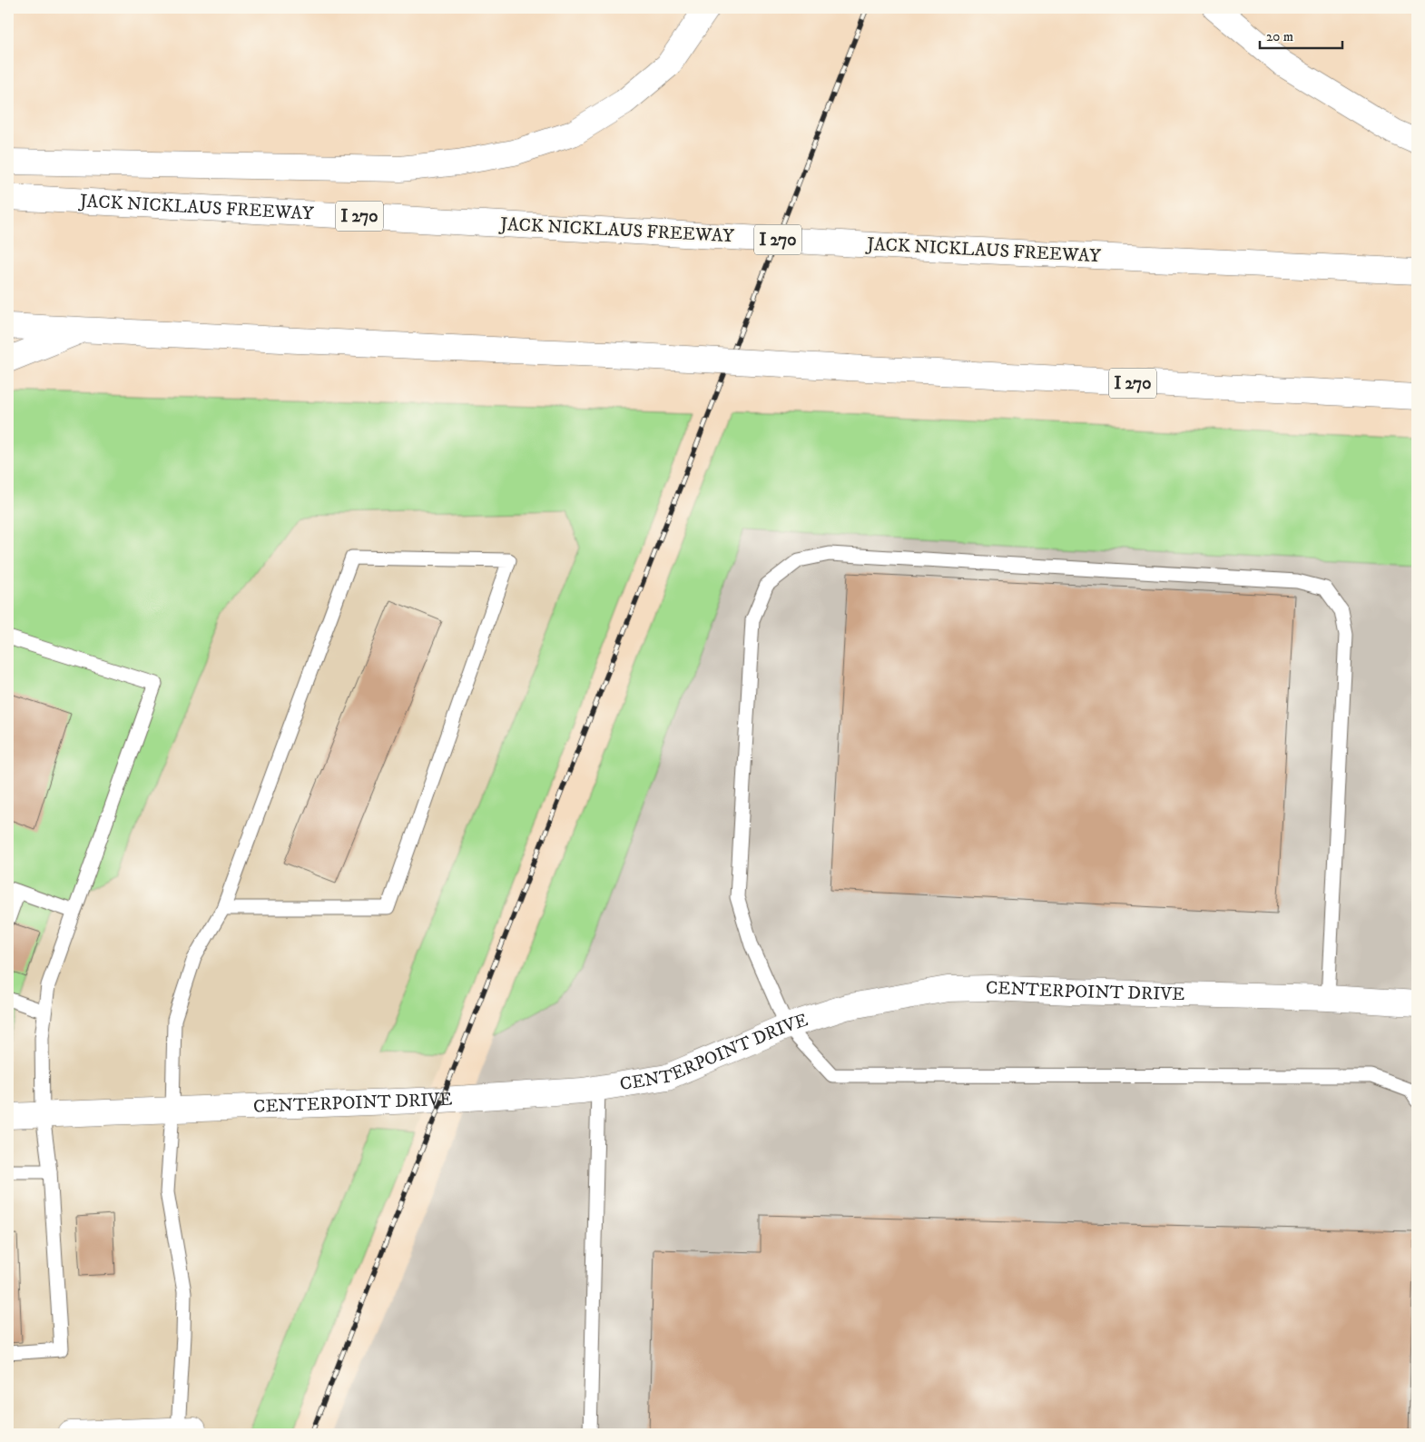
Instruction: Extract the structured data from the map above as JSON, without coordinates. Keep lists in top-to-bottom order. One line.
{"streets":{"main road":["JACK NICKLAUS FREEWAY","I 270","CENTERPOINT DRIVE"]},"scale_bar":"20 m"}
